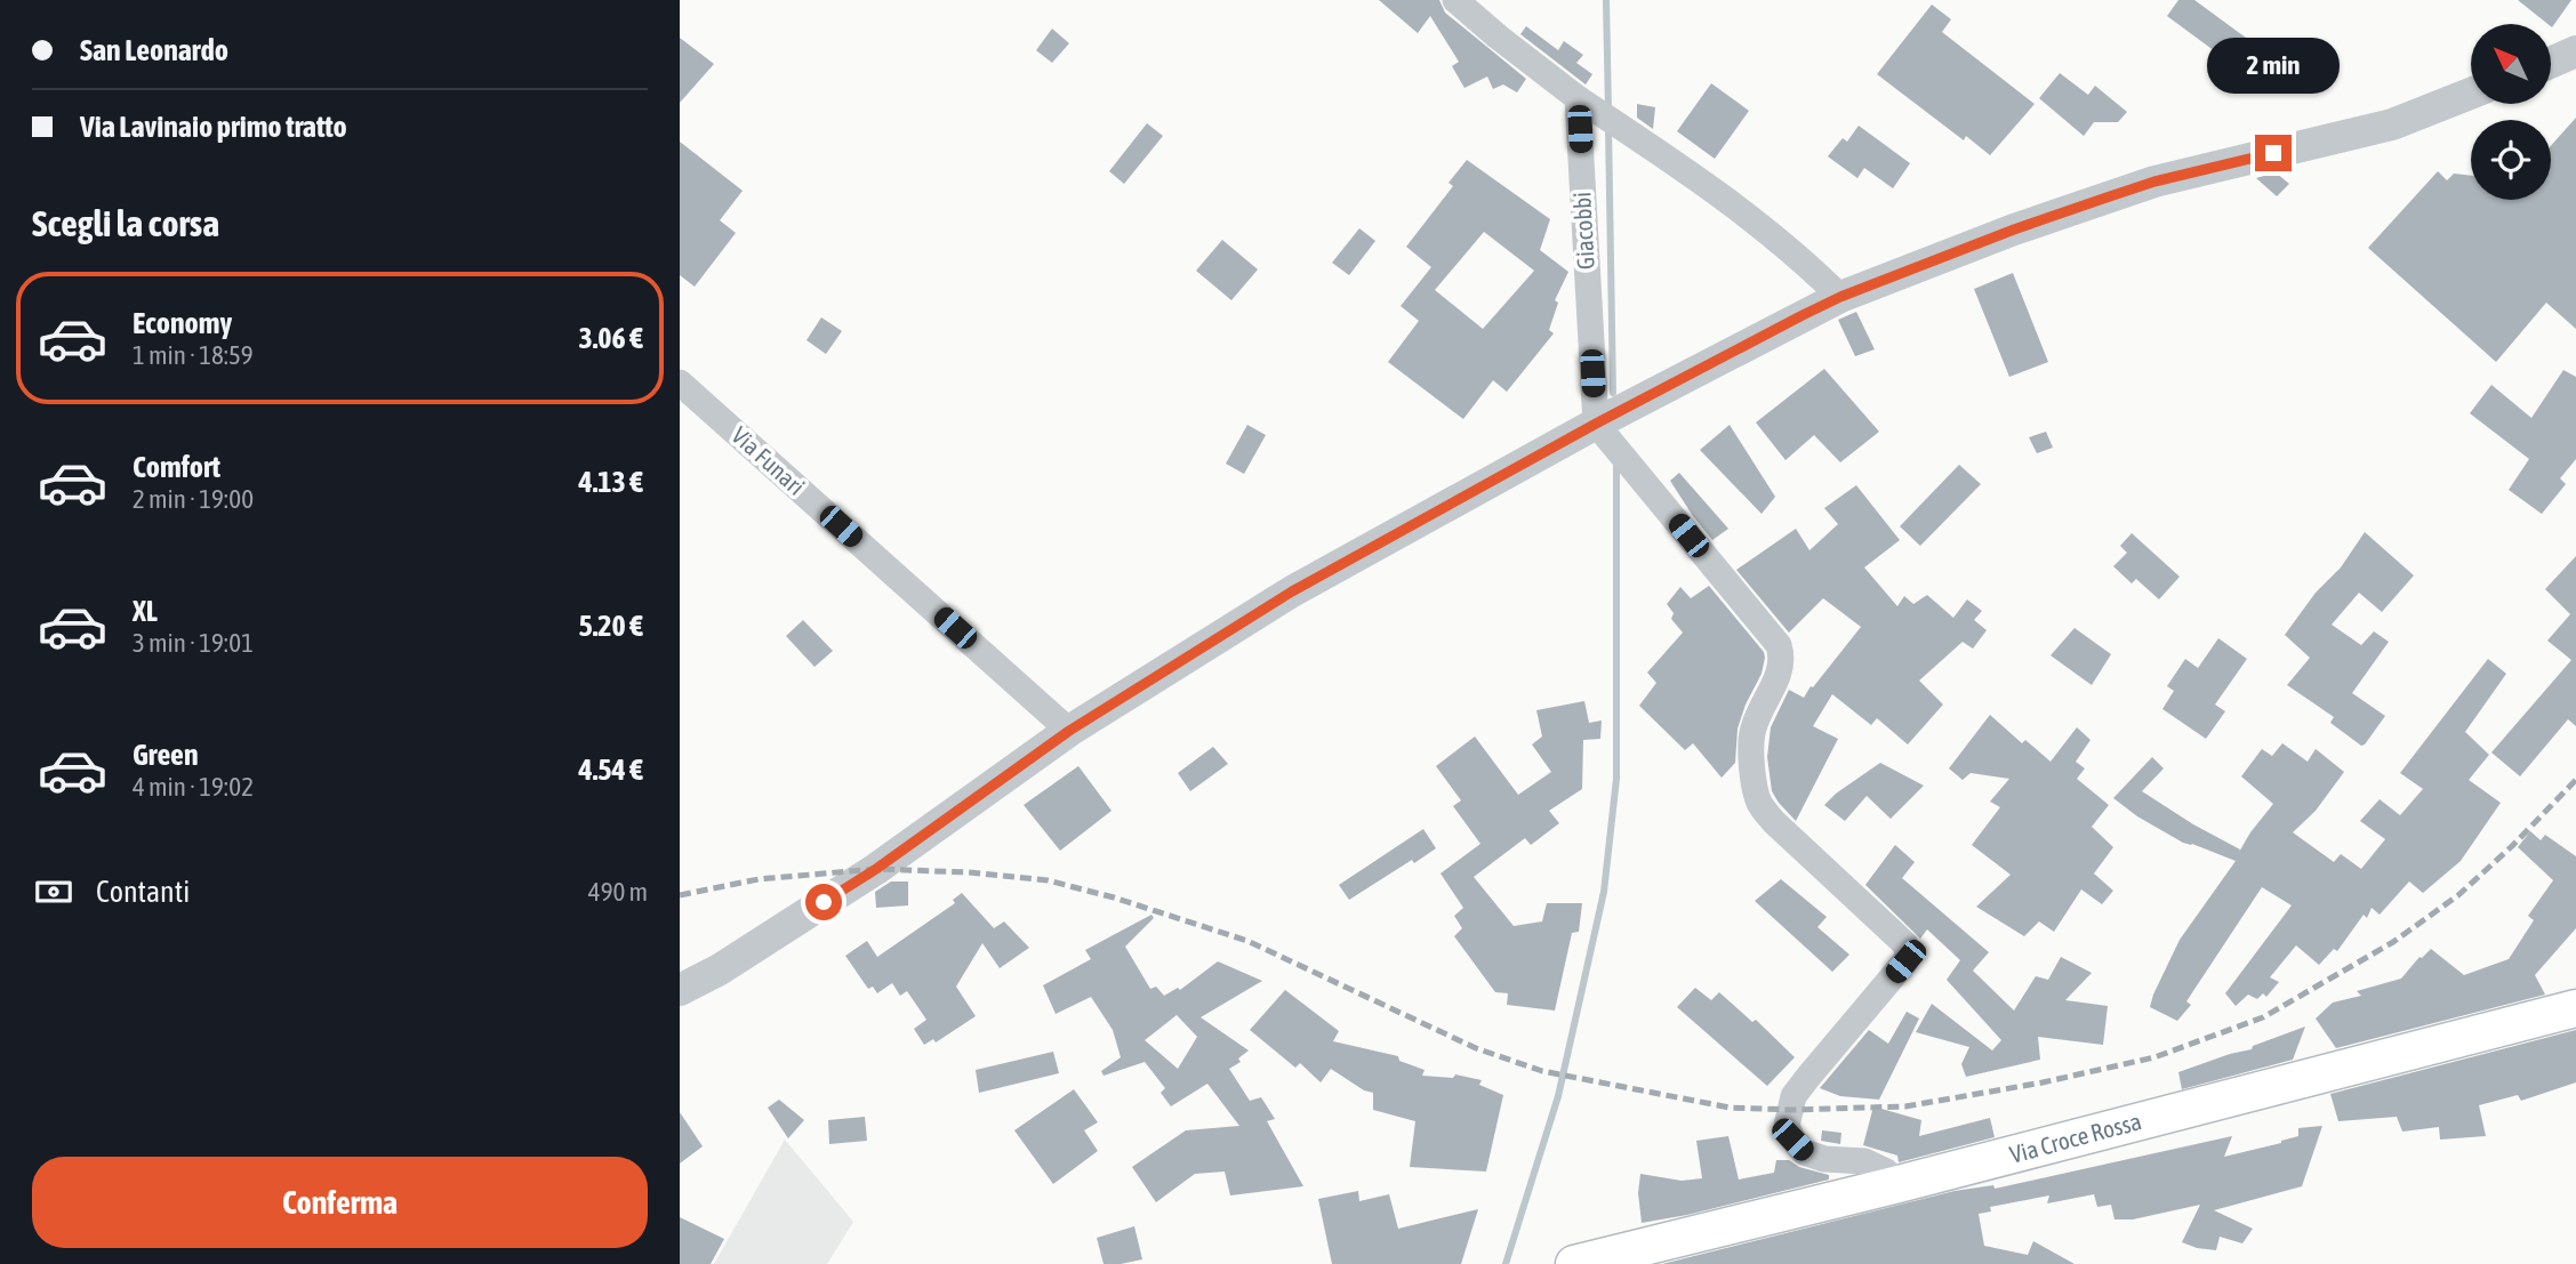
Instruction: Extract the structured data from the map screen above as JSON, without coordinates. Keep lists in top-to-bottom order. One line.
{"streets":{"main road":["Via Croce Rossa"],"street":["Giacobbi","Via Funari"]},"north":"top left","page":{"banner":["San Leonardo","Via Lavinaio primo tratto"],"bubble":"2 min","heading":"Scegli la corsa","list":[{"name":"Economy","note":"1 min · 18:59","value":"3.06 €"},{"name":"Comfort","note":"2 min · 19:00","value":"4.13 €"},{"name":"XL","note":"3 min · 19:01","value":"5.20 €"},{"name":"Green","note":"4 min · 19:02","value":"4.54 €"}],"pay":["Contanti","490 m"],"buttons":"Conferma"}}
